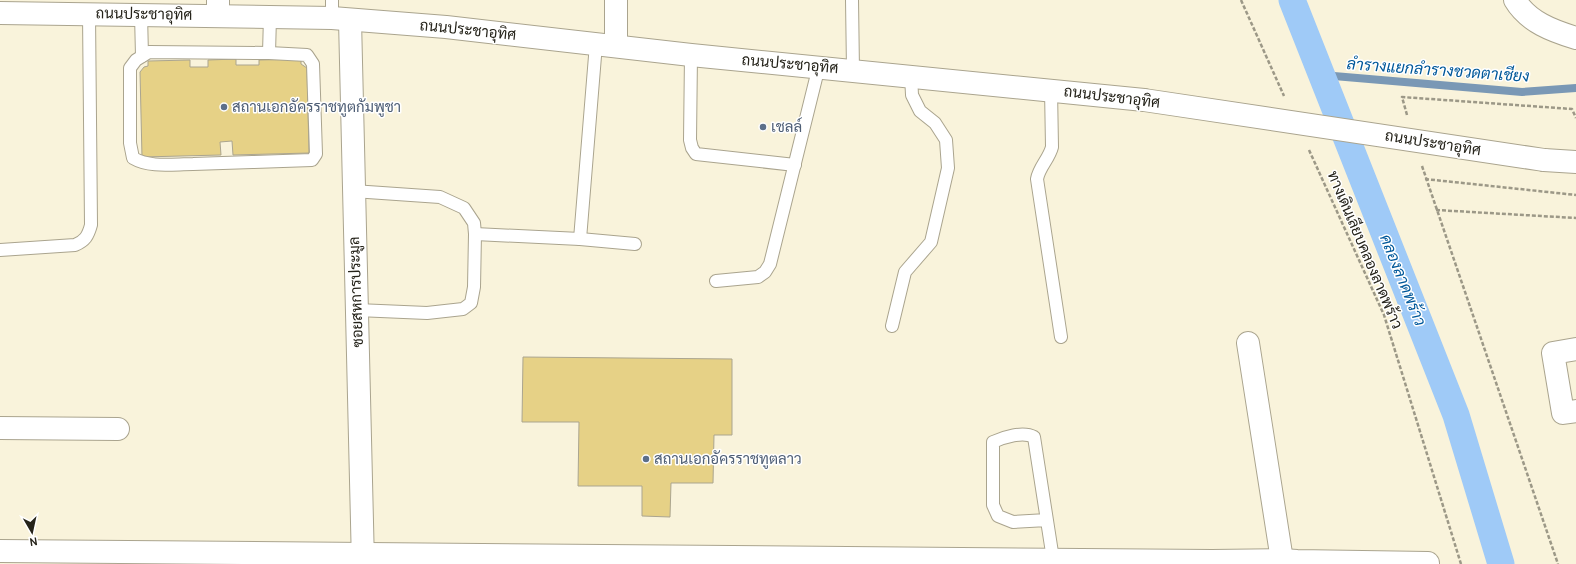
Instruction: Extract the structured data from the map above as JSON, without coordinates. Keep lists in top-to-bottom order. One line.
{"streets":{"street":["ถนนประชาอุทิศ","ซอยสหการประมูล"],"path":["ทางเดินเลียบคลองลาดพร้าว"]},"crossings":[["ถนนประชาอุทิศ","ซอยสหการประมูล"]],"water":["ลำรางแยกลำรางชวดตาเชียง","คลองลาดพร้าว"],"places":["สถานเอกอัครราชทูตกัมพูชา","เชลล์","สถานเอกอัครราชทูตลาว"],"north":"bottom"}
